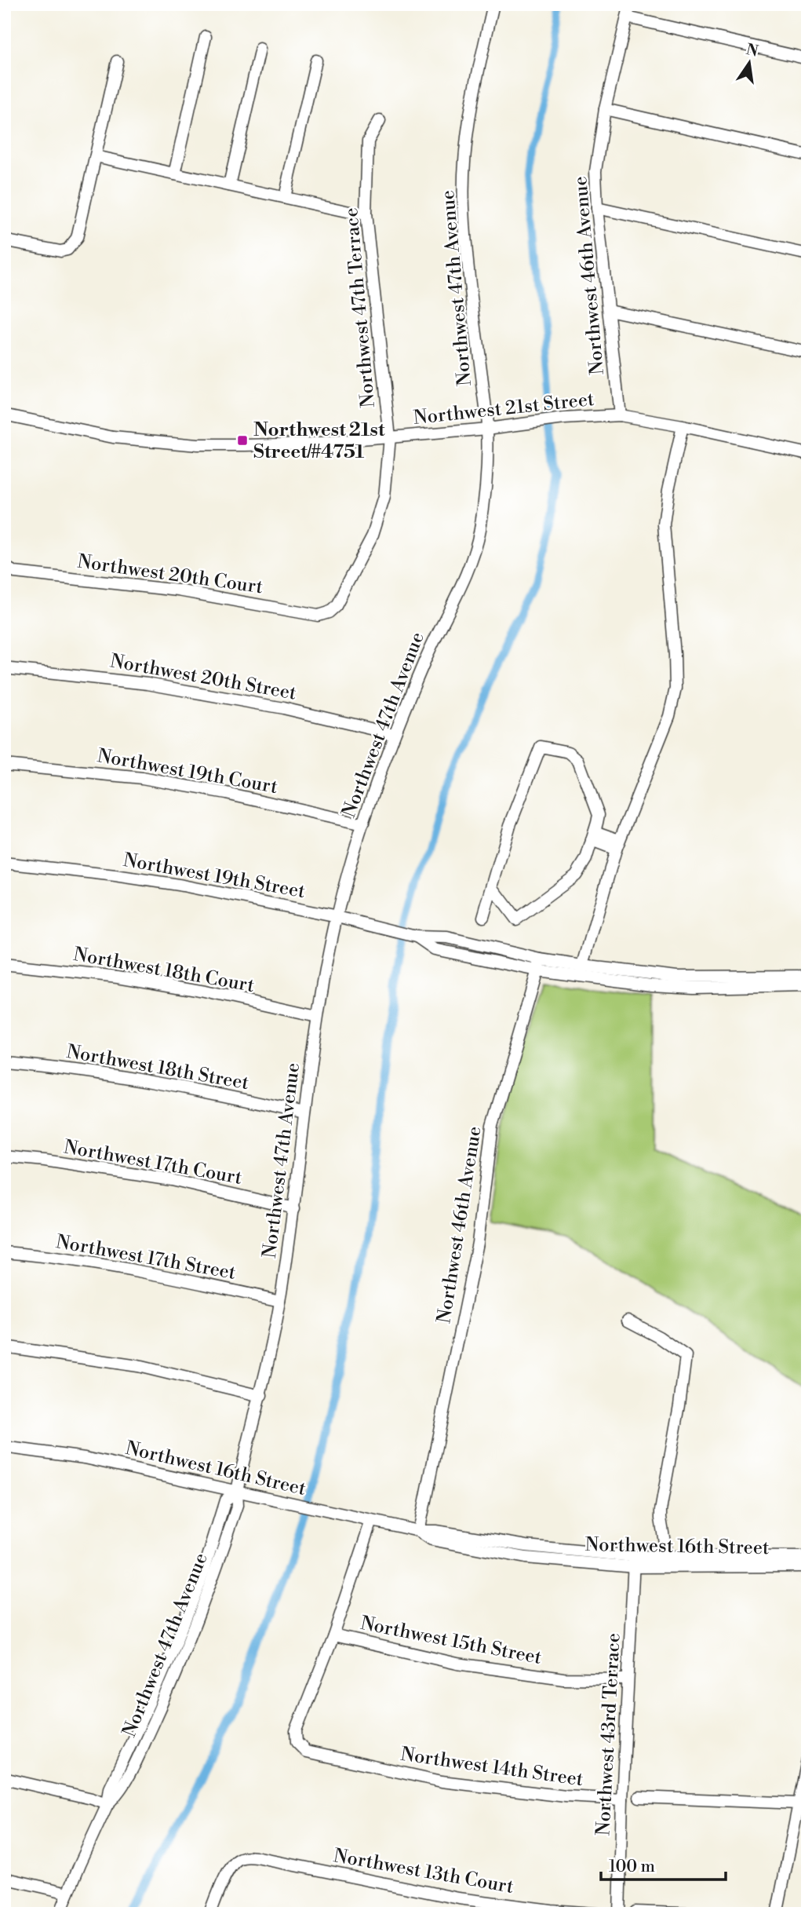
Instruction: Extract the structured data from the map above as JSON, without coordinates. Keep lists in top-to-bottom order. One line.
{"streets":{"street":["Northwest 46th Avenue","Northwest 47th Avenue","Northwest 47th Terrace","Northwest 21st Street","Northwest 20th Court","Northwest 20th Street","Northwest 19th Court","Northwest 19th Street","Northwest 18th Court","Northwest 18th Street","Northwest 17th Court","Northwest 17th Street","Northwest 16th Street","Northwest 15th Street","Northwest 43rd Terrace","Northwest 14th Street","Northwest 13th Court"]},"crossings":[["Northwest 46th Avenue","Northwest 21st Street"],["Northwest 46th Avenue","Northwest 19th Street"],["Northwest 46th Avenue","Northwest 16th Street"],["Northwest 47th Avenue","Northwest 21st Street"],["Northwest 47th Avenue","Northwest 20th Street"],["Northwest 47th Avenue","Northwest 19th Court"],["Northwest 47th Avenue","Northwest 19th Street"],["Northwest 47th Avenue","Northwest 18th Court"],["Northwest 47th Avenue","Northwest 18th Street"],["Northwest 47th Avenue","Northwest 17th Court"],["Northwest 47th Avenue","Northwest 17th Street"],["Northwest 47th Avenue","Northwest 16th Street"],["Northwest 47th Terrace","Northwest 21st Street"],["Northwest 47th Terrace","Northwest 20th Court"],["Northwest 16th Street","Northwest 43rd Terrace"],["Northwest 15th Street","Northwest 43rd Terrace"],["Northwest 15th Street","Northwest 14th Street"],["Northwest 43rd Terrace","Northwest 14th Street"]],"places":{"transit":["Northwest 21st Street/#4751"]},"scale_bar":"100 m","north":"top"}
